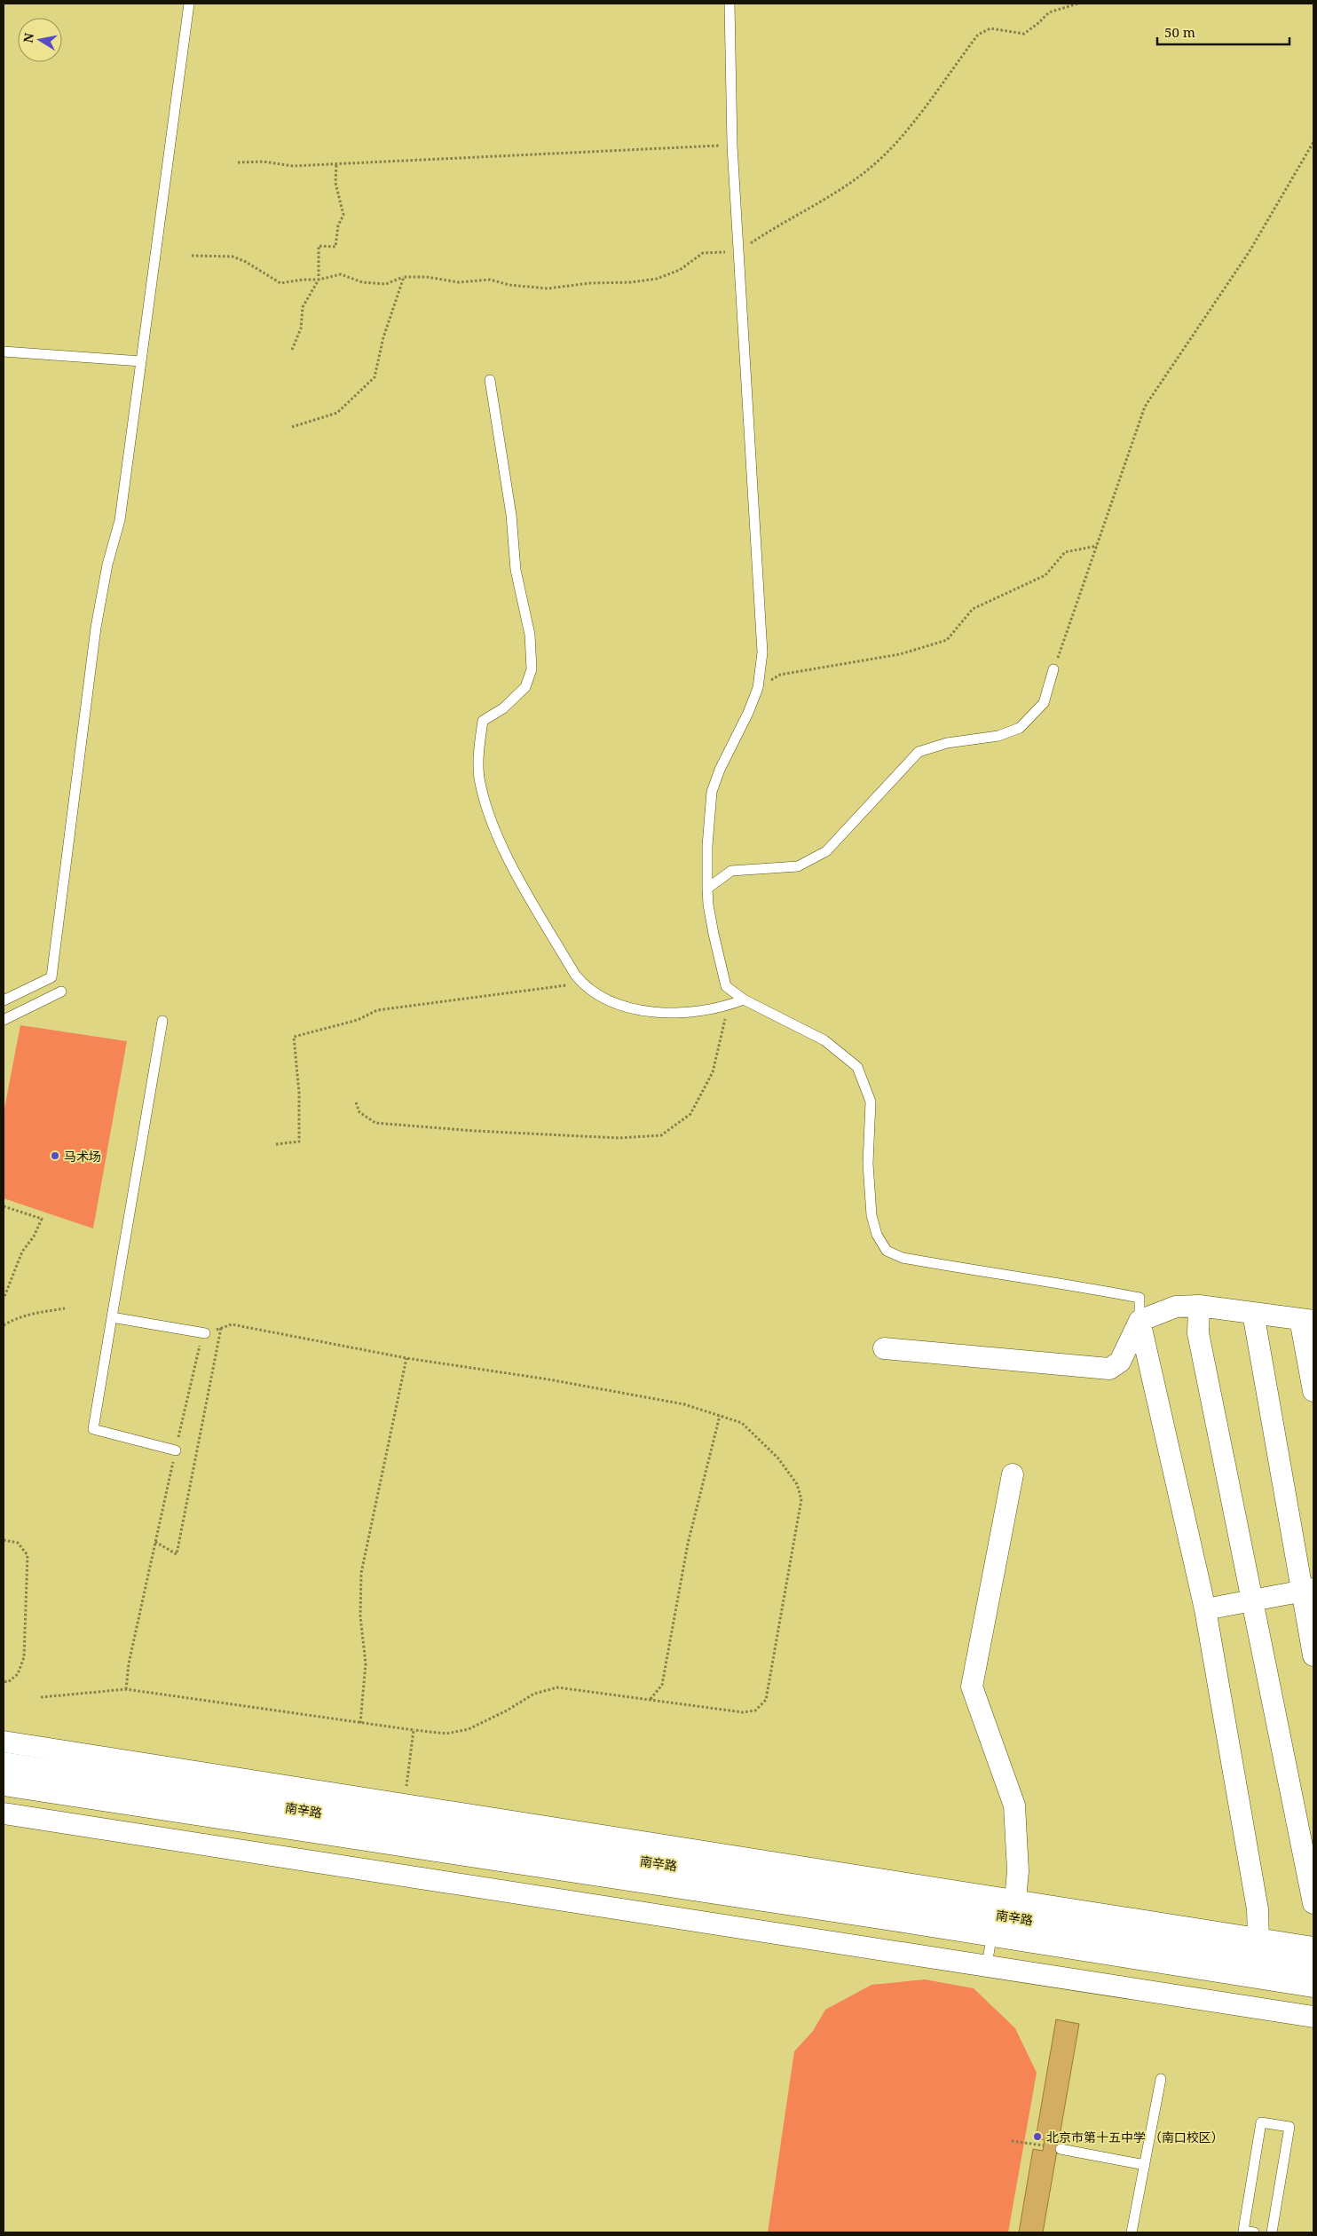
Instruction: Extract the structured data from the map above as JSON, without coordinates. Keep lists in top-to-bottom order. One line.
{"streets":{"main road":["南辛路"]},"places":["马术场","北京市第十五中学 （南口校区）"],"scale_bar":"50 m","north":"left"}
